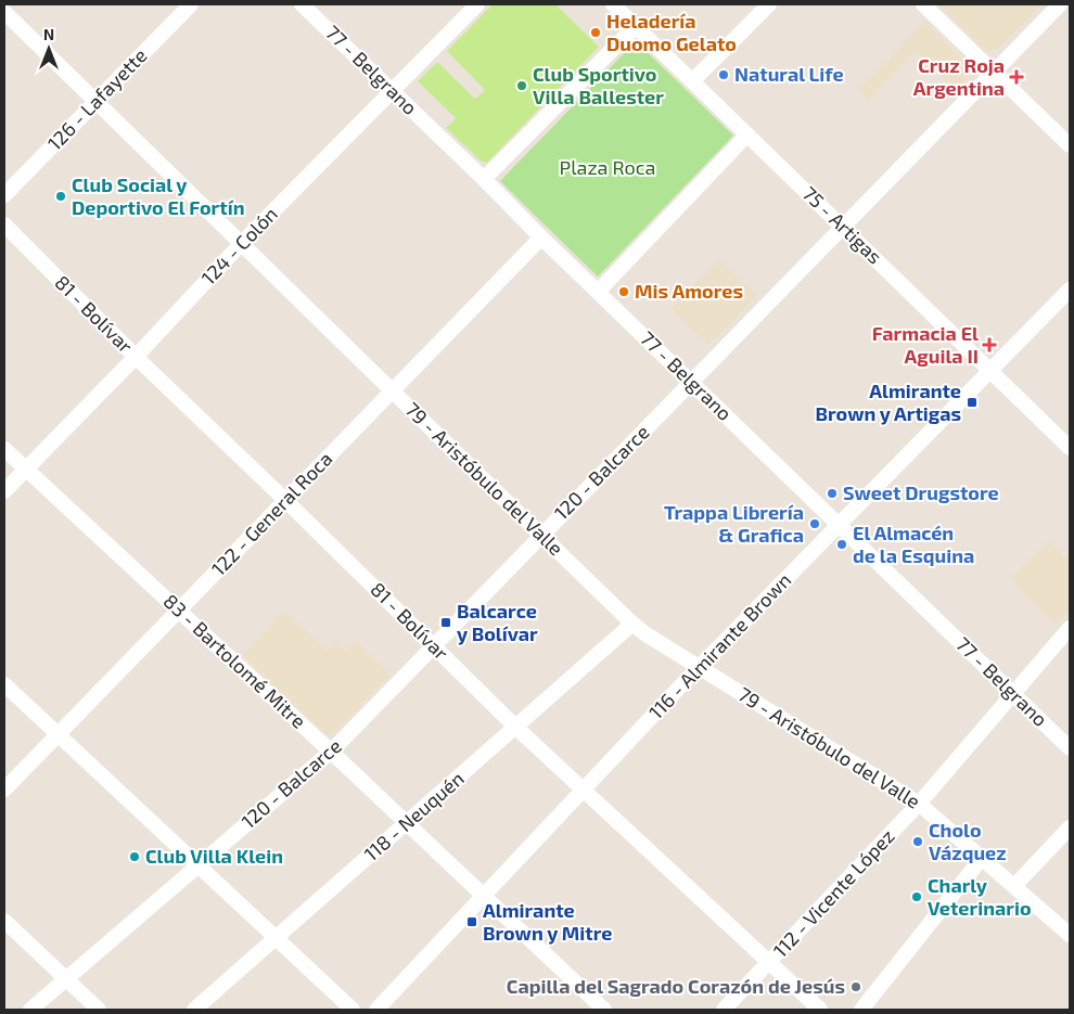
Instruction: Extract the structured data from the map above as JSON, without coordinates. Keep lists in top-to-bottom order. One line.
{"streets":{"street":["77 - Belgrano","126 - Lafayette","75 - Artigas","124 - Colón","81 - Bolívar","120 - Balcarce","79 - Aristóbulo del Valle","122 - General Roca","116 - Almirante Brown","83 - Bartolomé Mitre","118 - Neuquén","112 - Vicente López"]},"crossings":[["77 - Belgrano","124 - Colón"],["77 - Belgrano","120 - Balcarce"],["77 - Belgrano","122 - General Roca"],["77 - Belgrano","116 - Almirante Brown"],["77 - Belgrano","112 - Vicente López"],["126 - Lafayette","79 - Aristóbulo del Valle"],["75 - Artigas","120 - Balcarce"],["75 - Artigas","116 - Almirante Brown"],["124 - Colón","81 - Bolívar"],["124 - Colón","79 - Aristóbulo del Valle"],["124 - Colón","83 - Bartolomé Mitre"],["81 - Bolívar","120 - Balcarce"],["81 - Bolívar","122 - General Roca"],["81 - Bolívar","116 - Almirante Brown"],["81 - Bolívar","118 - Neuquén"],["81 - Bolívar","112 - Vicente López"],["120 - Balcarce","79 - Aristóbulo del Valle"],["120 - Balcarce","83 - Bartolomé Mitre"],["79 - Aristóbulo del Valle","122 - General Roca"],["79 - Aristóbulo del Valle","116 - Almirante Brown"],["79 - Aristóbulo del Valle","118 - Neuquén"],["79 - Aristóbulo del Valle","112 - Vicente López"],["122 - General Roca","83 - Bartolomé Mitre"],["116 - Almirante Brown","83 - Bartolomé Mitre"],["83 - Bartolomé Mitre","118 - Neuquén"]],"parks":["Plaza Roca"],"places":{"other":["Heladería Duomo Gelato","Natural Life","Club Sportivo Villa Ballester","Club Social y Deportivo El Fortín","Mis Amores","Sweet Drugstore","Trappa Librería & Grafica","El Almacén de la Esquina","Cholo Vázquez","Club Villa Klein","Charly Veterinario","Capilla del Sagrado Corazón de Jesús"],"health":["Cruz Roja Argentina","Farmacia El Aguila II"],"transit":["Almirante Brown y Artigas","Balcarce y Bolívar","Almirante Brown y Mitre"]},"north":"top"}
